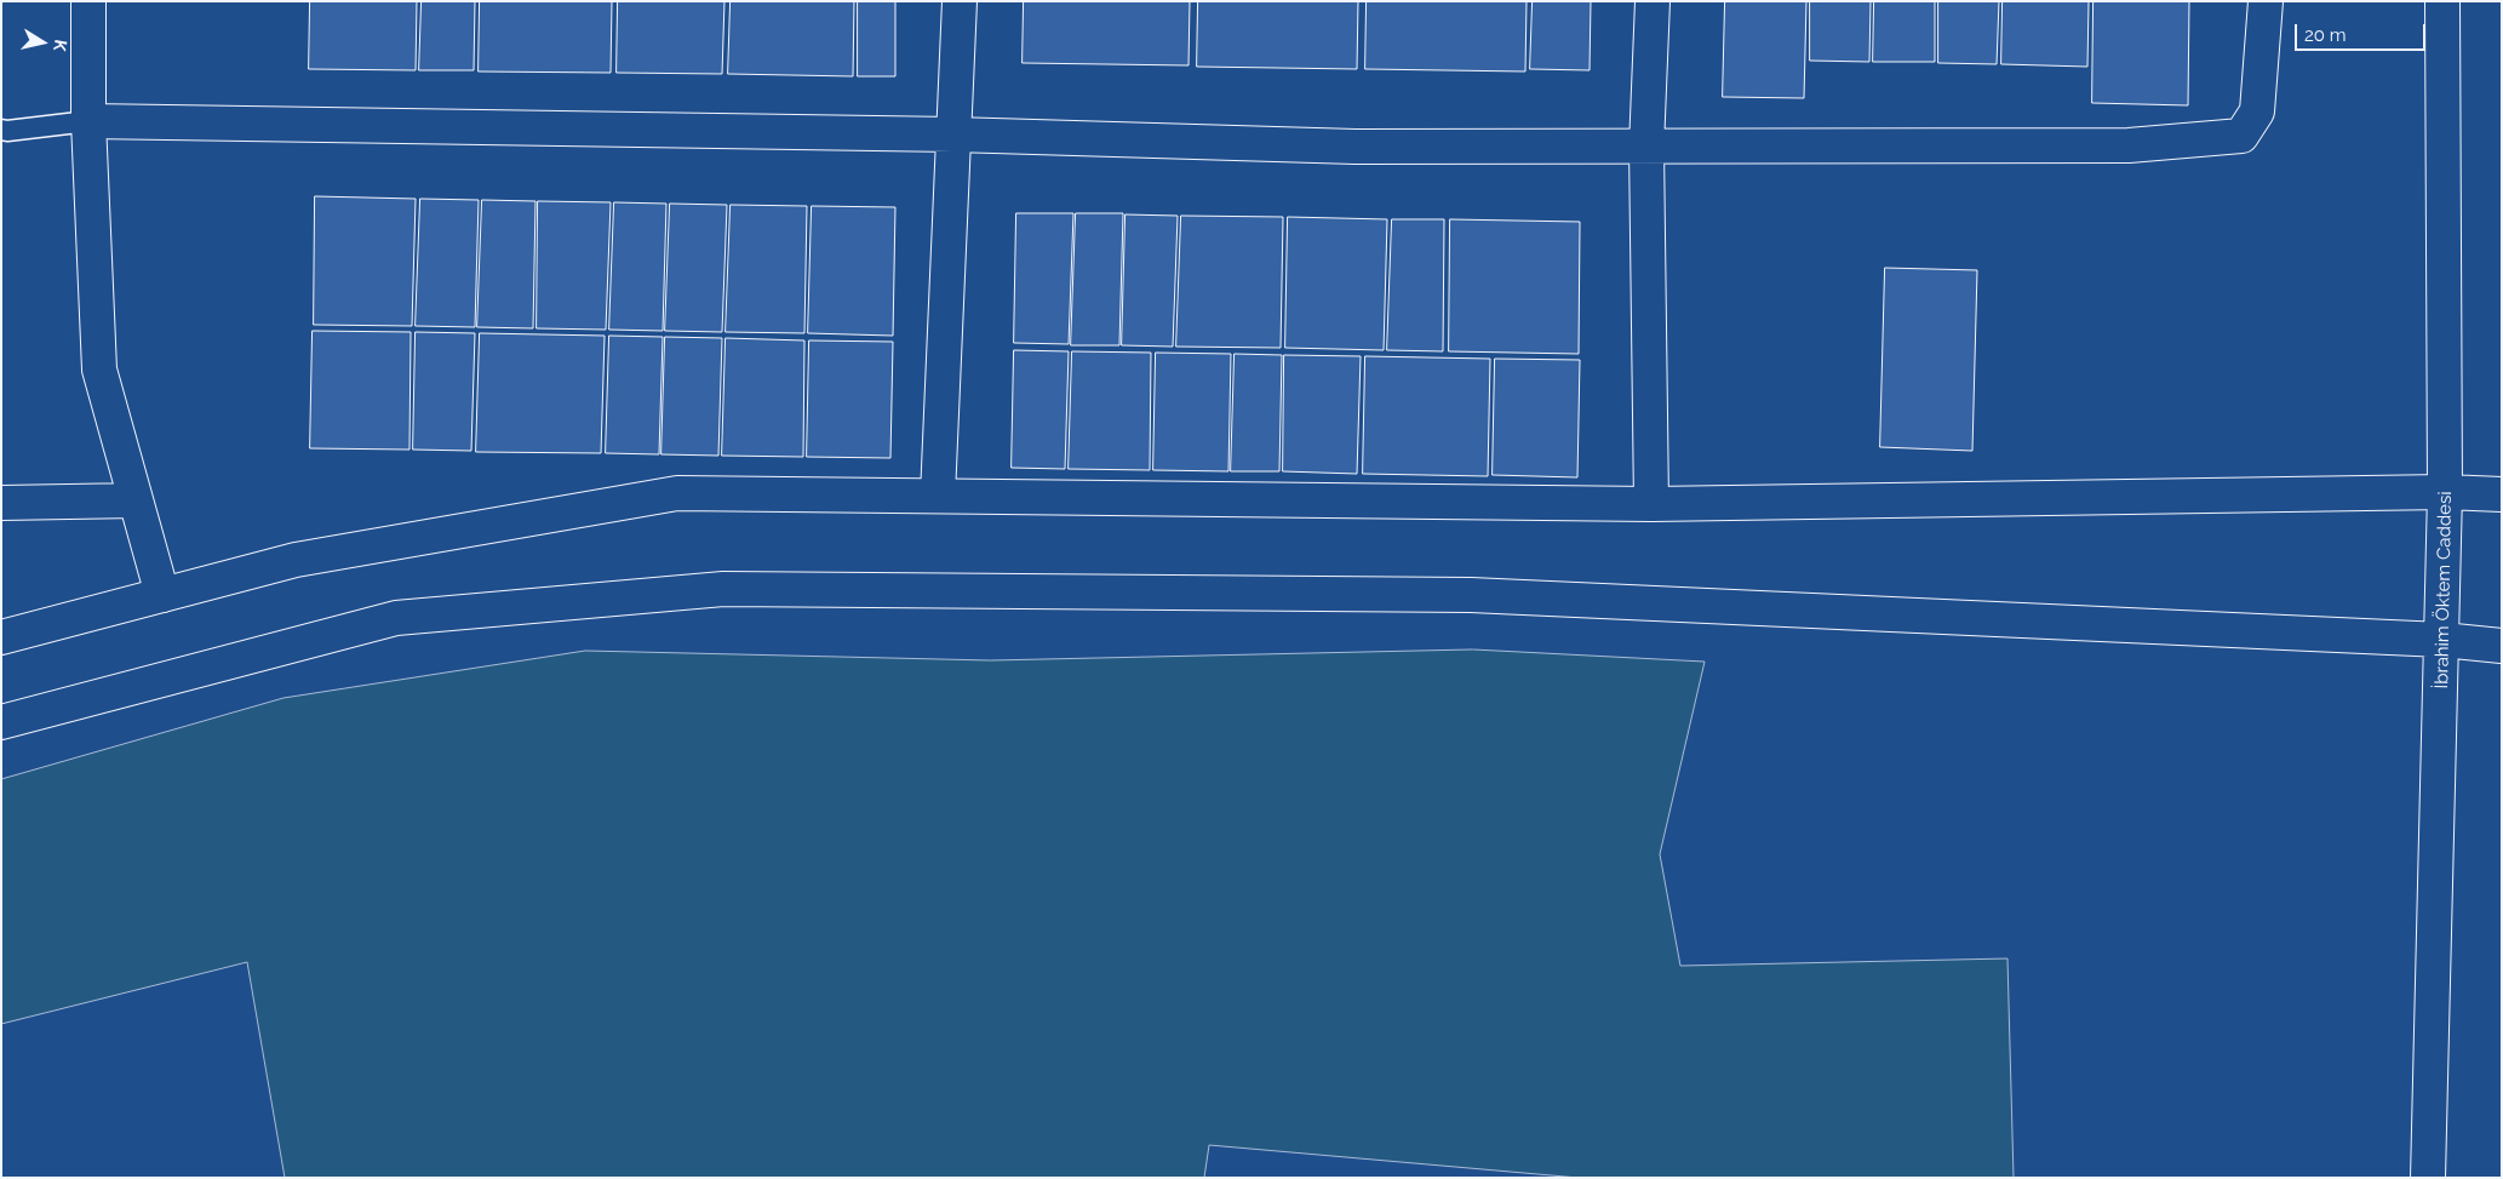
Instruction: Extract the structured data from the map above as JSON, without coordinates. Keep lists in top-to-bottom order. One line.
{"streets":{"main road":["İbrahim Öktem Caddesi"]},"scale_bar":"20 m","north":"right"}
